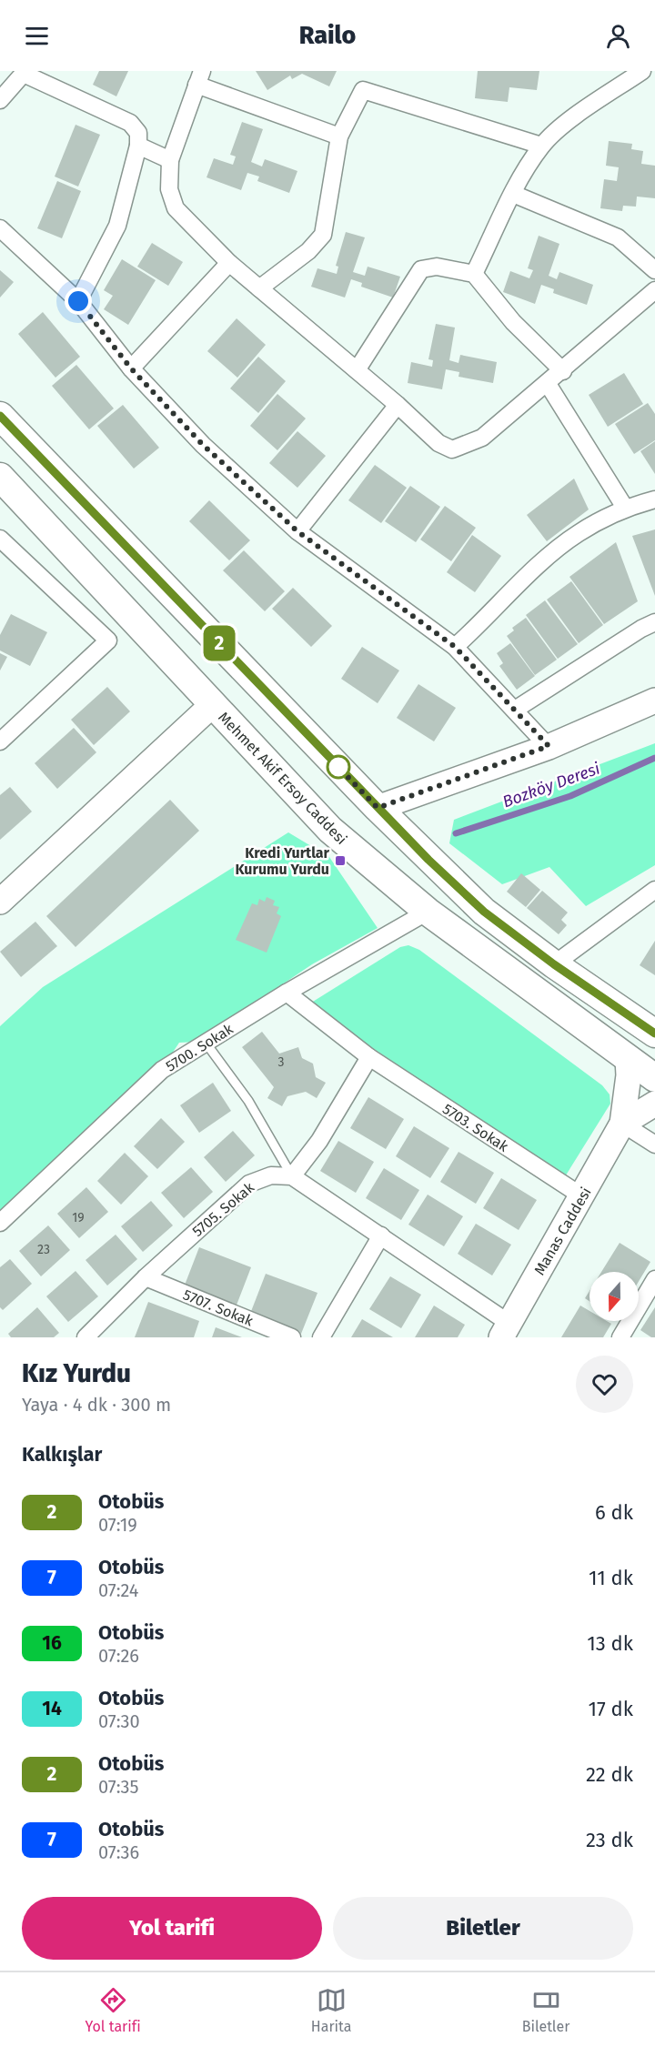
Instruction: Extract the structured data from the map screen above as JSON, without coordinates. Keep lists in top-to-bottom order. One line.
{"streets":{"main road":["Mehmet Akif Ersoy Caddesi"],"street":["5700. Sokak","5703. Sokak","5705. Sokak","Manas Caddesi","5707. Sokak"]},"crossings":[["Mehmet Akif Ersoy Caddesi","5700. Sokak"],["5700. Sokak","5703. Sokak"],["5703. Sokak","Manas Caddesi"],["5705. Sokak","5707. Sokak"]],"water":["Bozköy Deresi"],"places":{"transit":["Kredi Yurtlar Kurumu Yurdu"]},"lines":["bus line 2"],"house_numbers":["3","19","23"],"north":"bottom","page":{"header":"Railo","on_map":"2","heading":[["Kız Yurdu","Yaya · 4 dk · 300 m"],"Kalkışlar"],"list":[{"mark":"2","name":"Otobüs","note":"07:19","value":"6 dk"},{"mark":"7","name":"Otobüs","note":"07:24","value":"11 dk"},{"mark":"16","name":"Otobüs","note":"07:26","value":"13 dk"},{"mark":"14","name":"Otobüs","note":"07:30","value":"17 dk"},{"mark":"2","name":"Otobüs","note":"07:35","value":"22 dk"},{"mark":"7","name":"Otobüs","note":"07:36","value":"23 dk"}],"buttons":["Yol tarifi","Biletler"],"tabs":["Yol tarifi","Harita","Biletler"]}}
